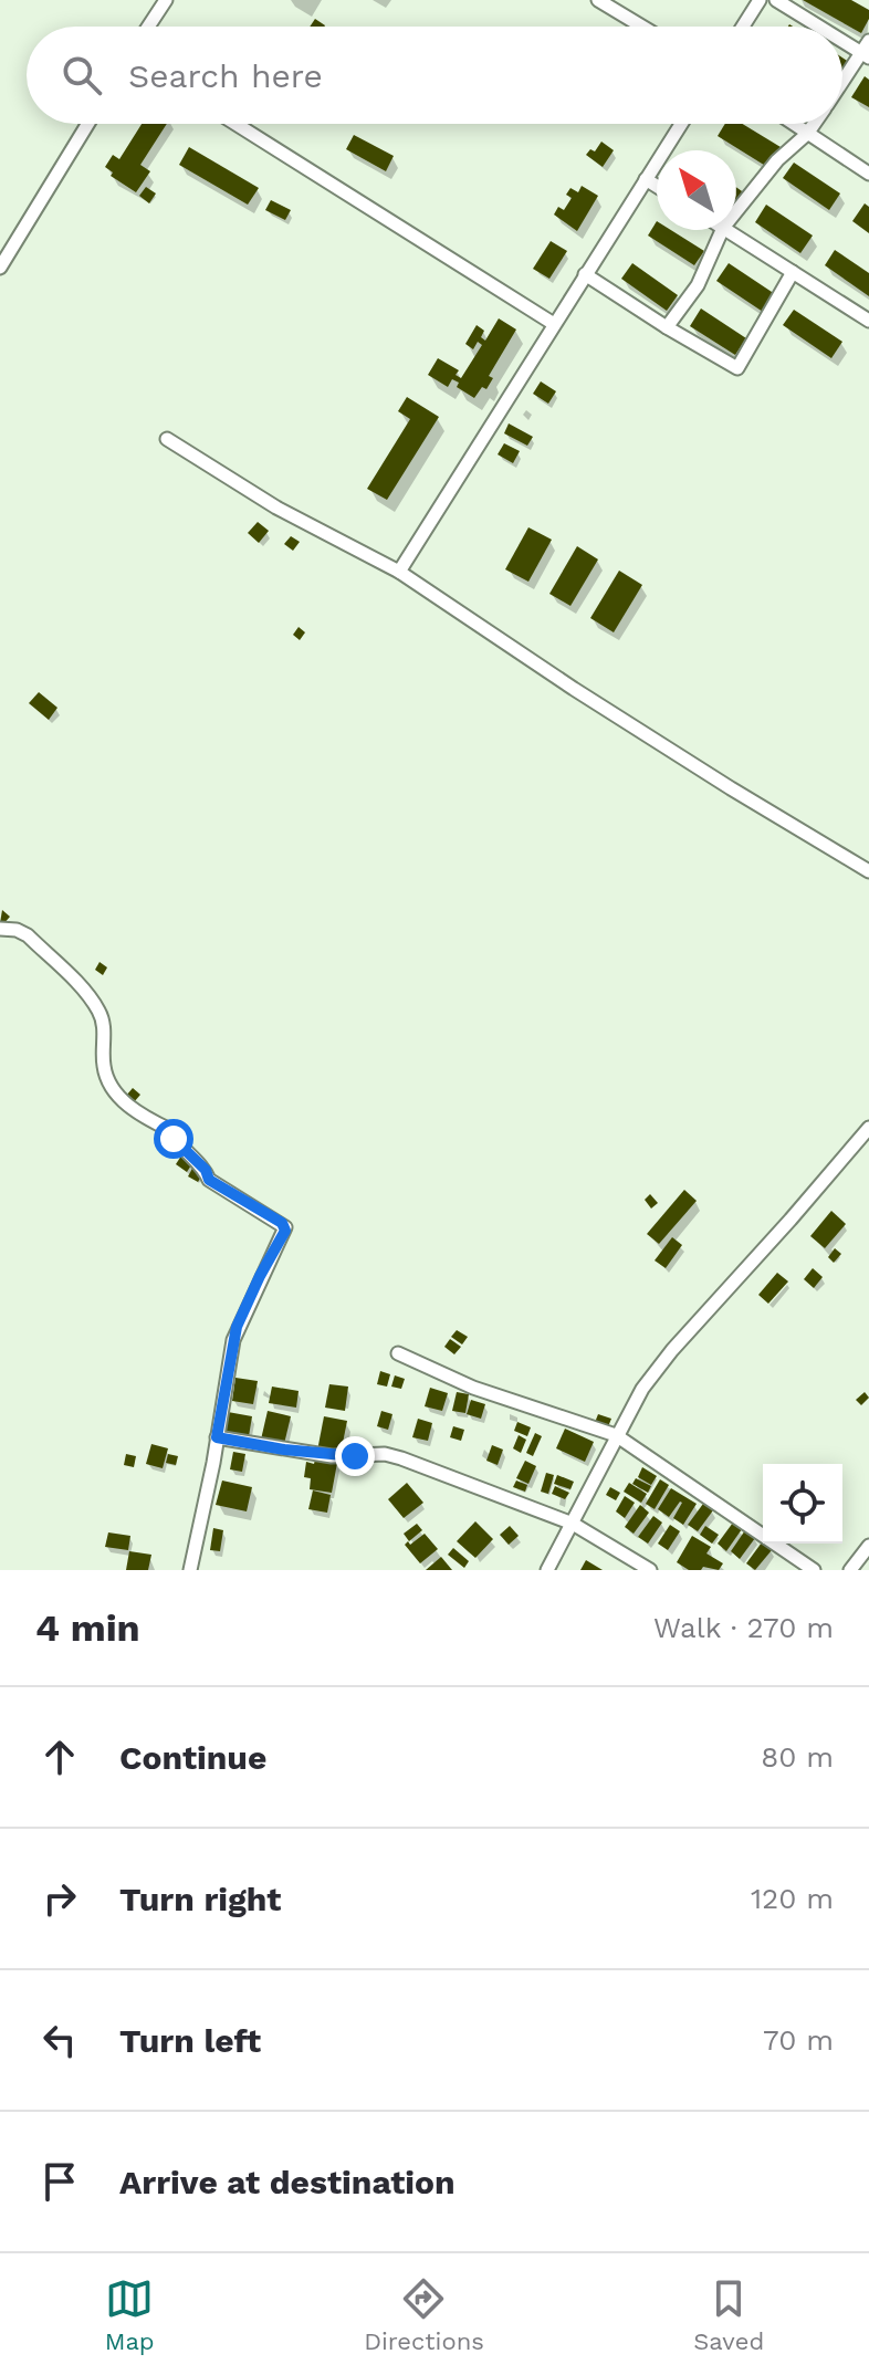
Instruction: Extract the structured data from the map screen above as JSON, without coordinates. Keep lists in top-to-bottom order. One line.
{"north":"top left","page":{"search":"Search here","heading":["4 min","Walk · 270 m"],"list":[["Continue","80 m"],["Turn right","120 m"],["Turn left","70 m"],"Arrive at destination"],"nav":["Map","Directions","Saved"]}}
